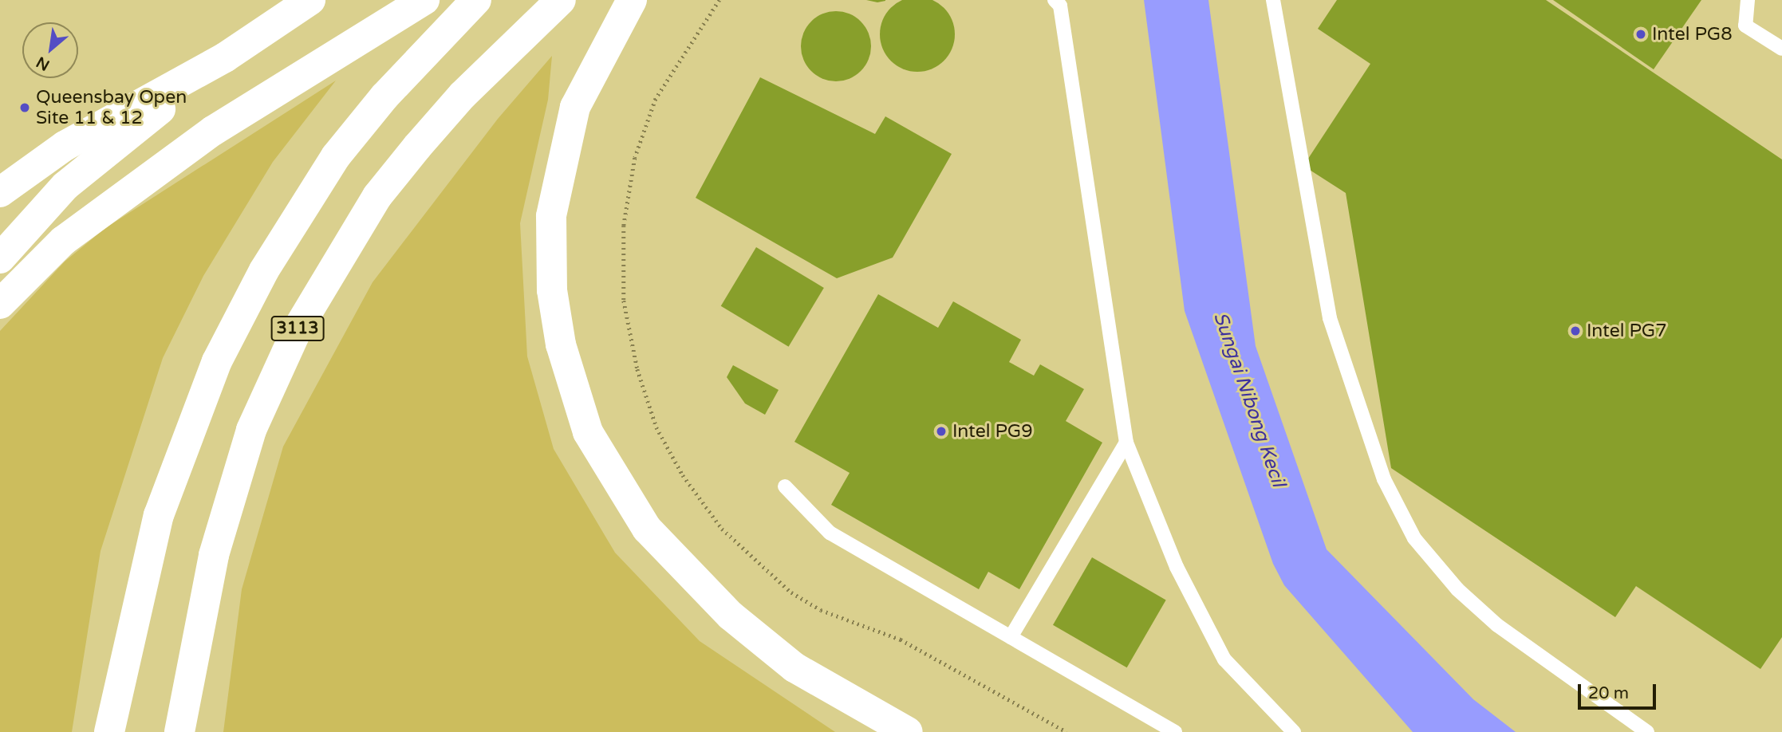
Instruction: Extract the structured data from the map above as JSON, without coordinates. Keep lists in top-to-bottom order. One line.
{"streets":{"main road":["3113"]},"water":["Sungai Nibong Kecil"],"places":["Intel PG8","Queensbay Open Site 11 & 12","Intel PG7","Intel PG9"],"scale_bar":"20 m","north":"bottom left"}
